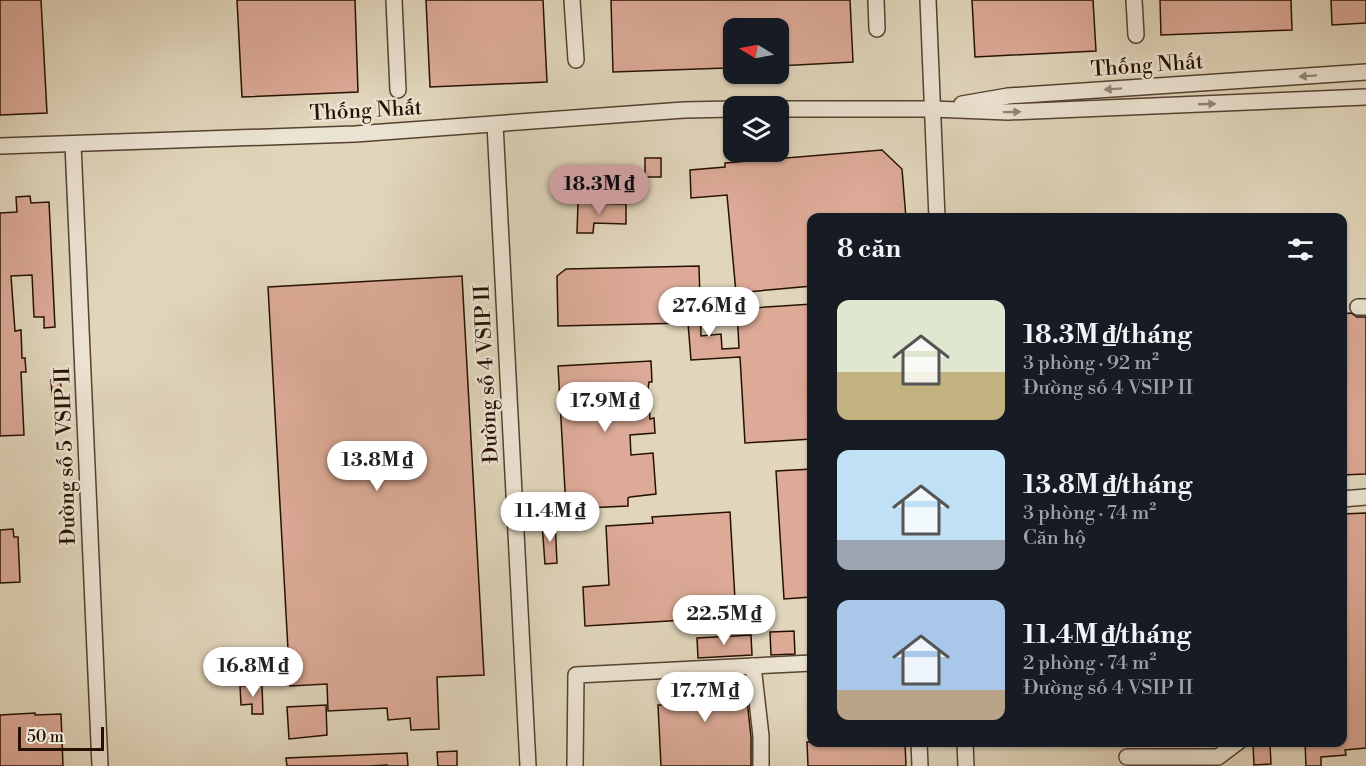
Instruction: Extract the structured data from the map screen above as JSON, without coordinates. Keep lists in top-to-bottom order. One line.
{"streets":{"street":["Thống Nhất","Đường số 4 VSIP II","Đường số 5 VSIP II"]},"crossings":[["Thống Nhất","Đường số 4 VSIP II"],["Thống Nhất","Đường số 5 VSIP II"]],"scale_bar":"50 m","north":"left","page":{"price":["18.3M ₫","27.6M ₫","17.9M ₫","13.8M ₫","11.4M ₫","22.5M ₫","16.8M ₫","17.7M ₫"],"heading":"8 căn","list":[{"name":"18.3M ₫/tháng","note":"3 phòng · 92 m² · Đường số 4 VSIP II"},{"name":"13.8M ₫/tháng","note":"3 phòng · 74 m² · Căn hộ"},{"name":"11.4M ₫/tháng","note":"2 phòng · 74 m² · Đường số 4 VSIP II"}],"scale":"50 m"}}
